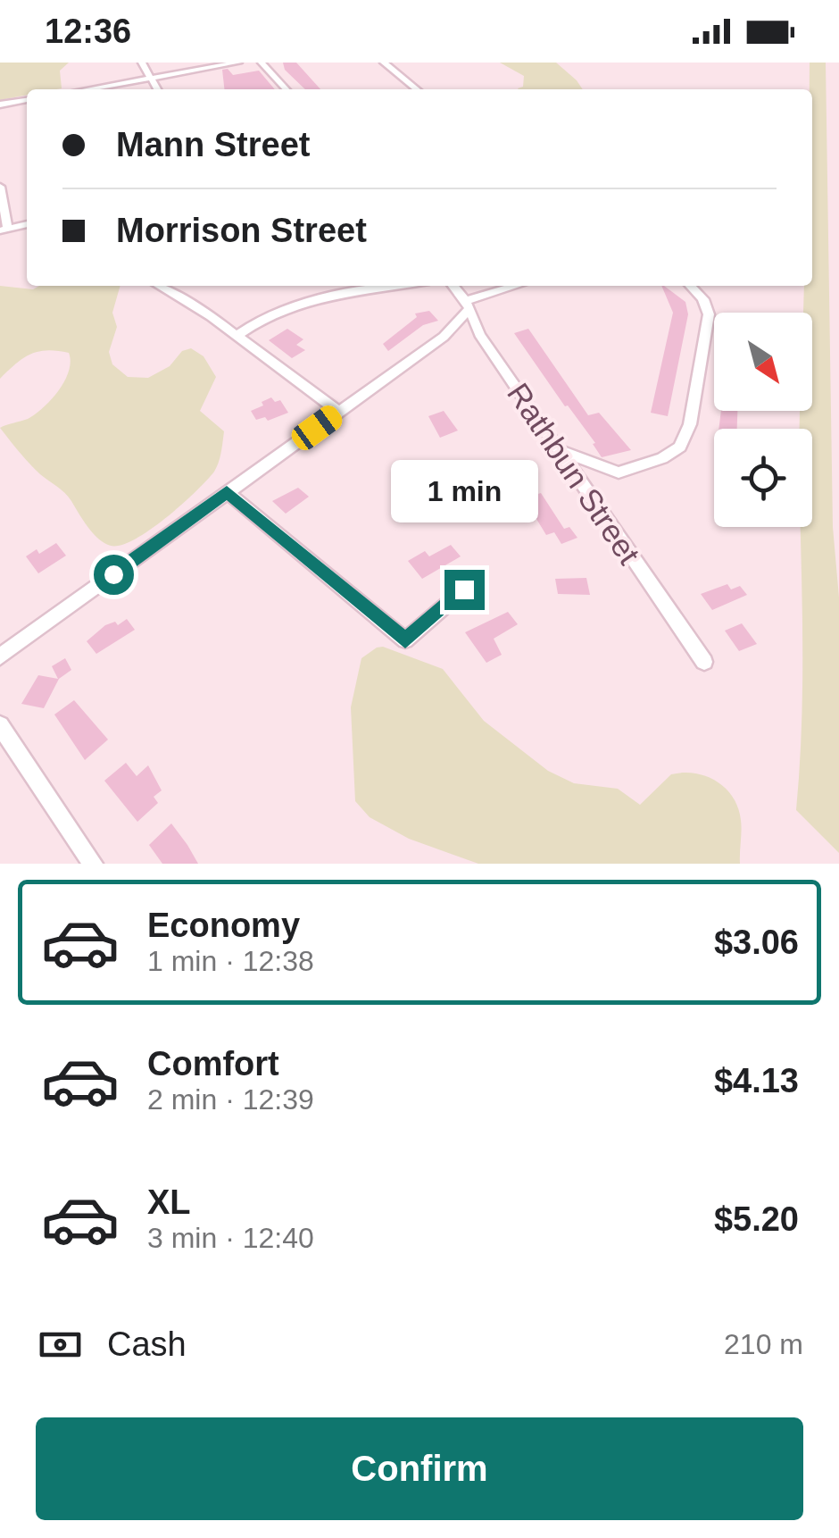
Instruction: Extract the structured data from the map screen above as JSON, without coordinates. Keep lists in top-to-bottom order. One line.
{"streets":{"street":["Rathbun Street"]},"north":"bottom right","page":{"status":"12:36","banner":["Mann Street","Morrison Street"],"bubble":"1 min","list":[{"name":"Economy","note":"1 min · 12:38","value":"$3.06"},{"name":"Comfort","note":"2 min · 12:39","value":"$4.13"},{"name":"XL","note":"3 min · 12:40","value":"$5.20"}],"pay":["Cash","210 m"],"buttons":"Confirm"}}
